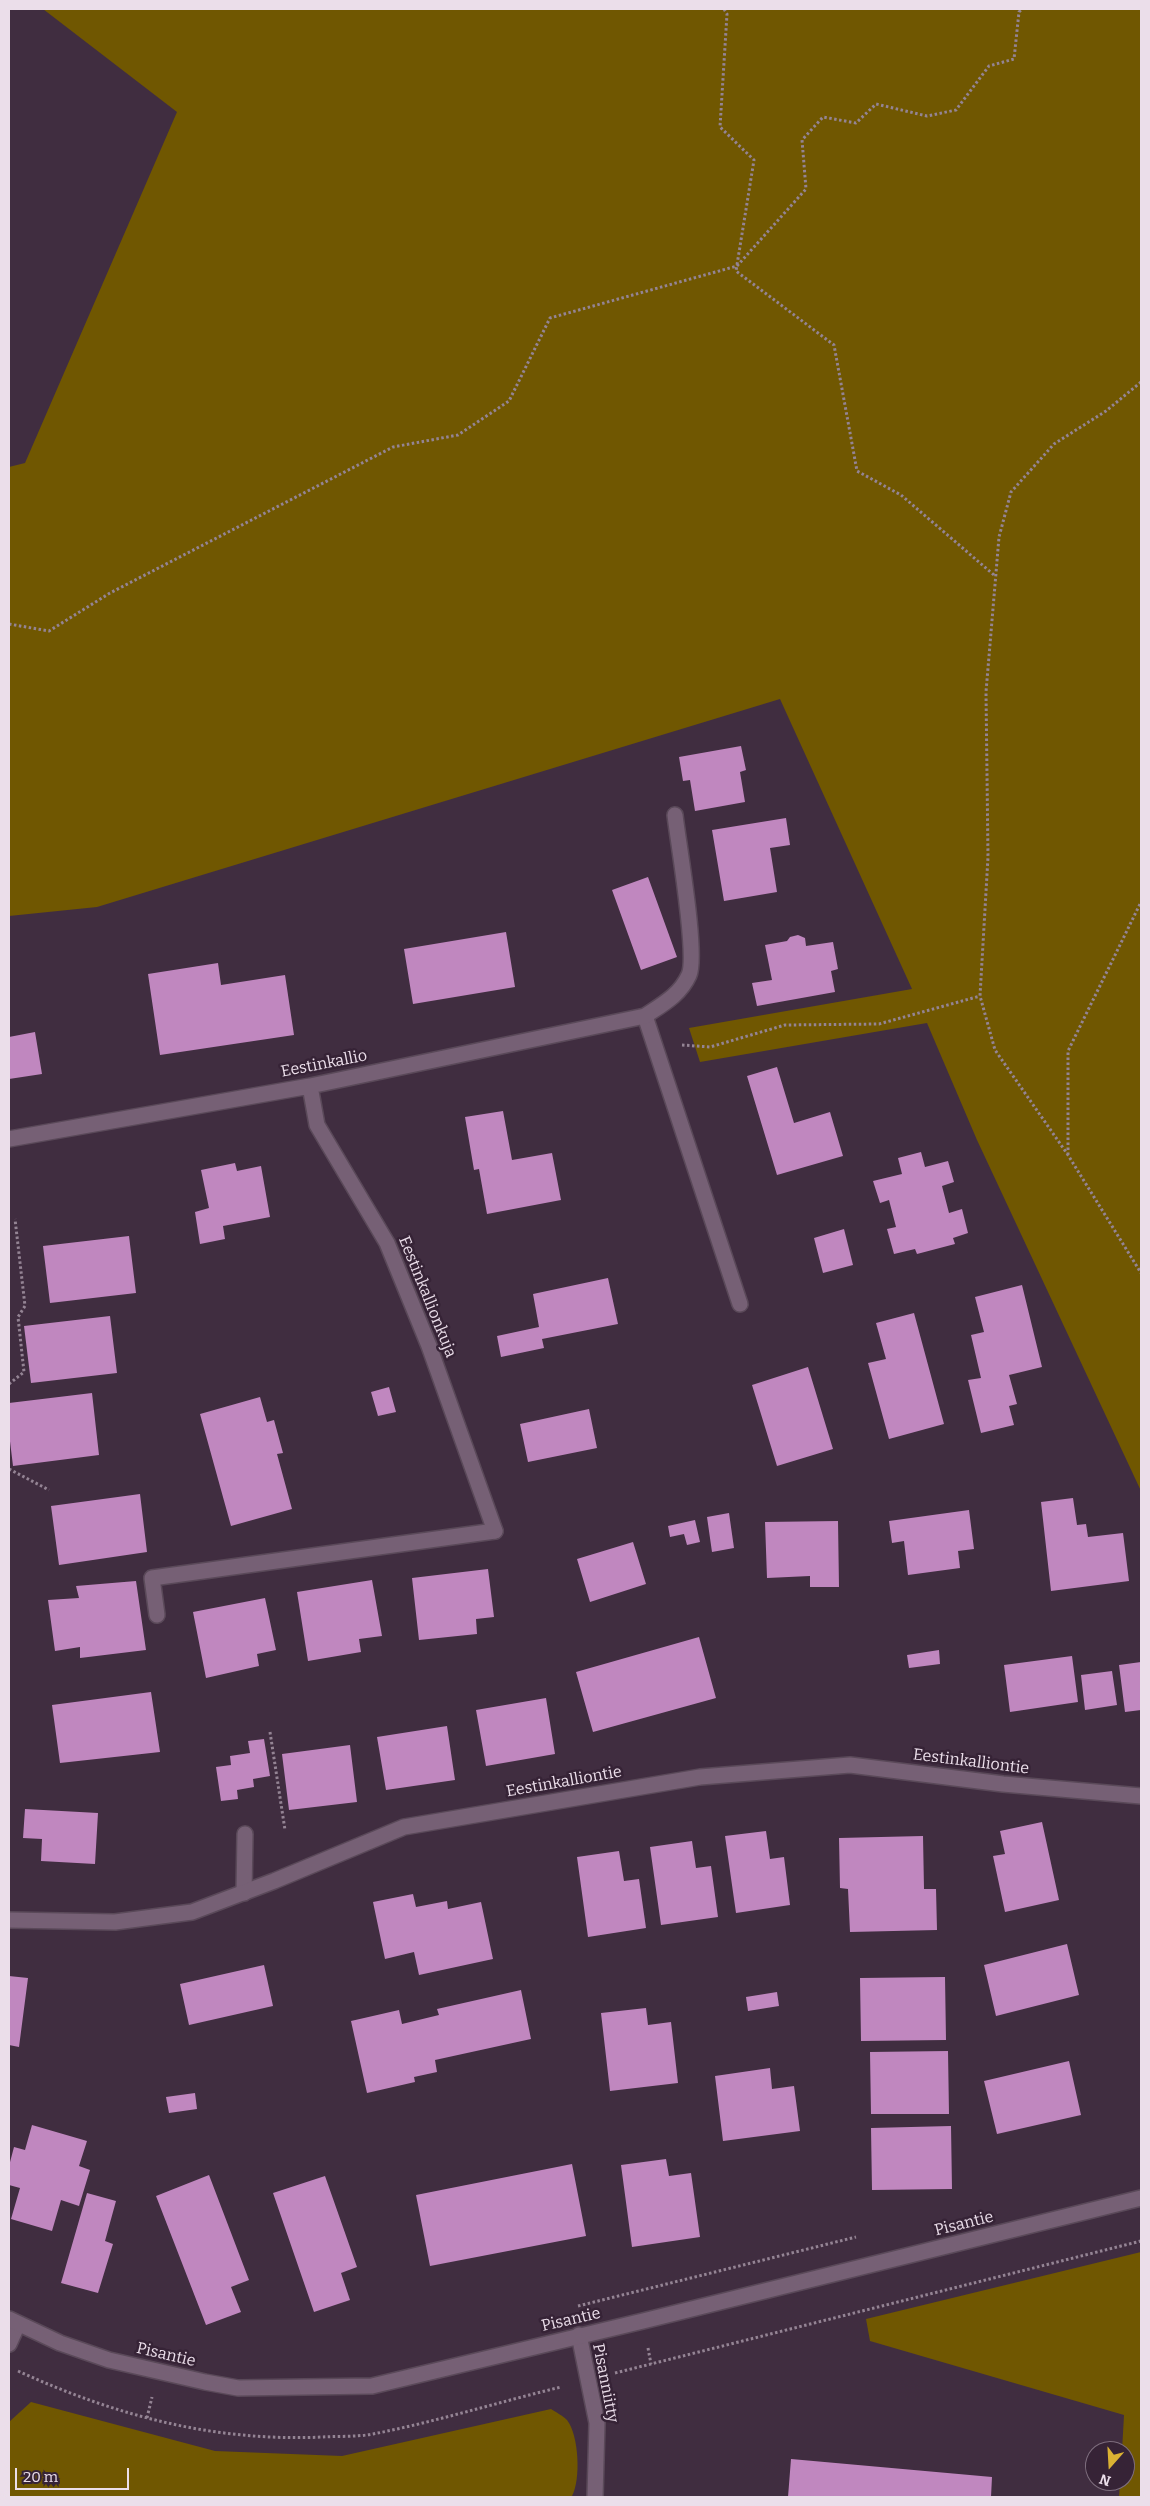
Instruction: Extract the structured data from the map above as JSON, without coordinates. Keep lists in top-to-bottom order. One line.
{"streets":{"street":["Eestinkallio","Eestinkallionkuja","Eestinkalliontie","Pisantie","Pisanniitty"]},"crossings":[["Eestinkallio","Eestinkallionkuja"],["Pisantie","Pisanniitty"]],"scale_bar":"20 m","north":"bottom"}
